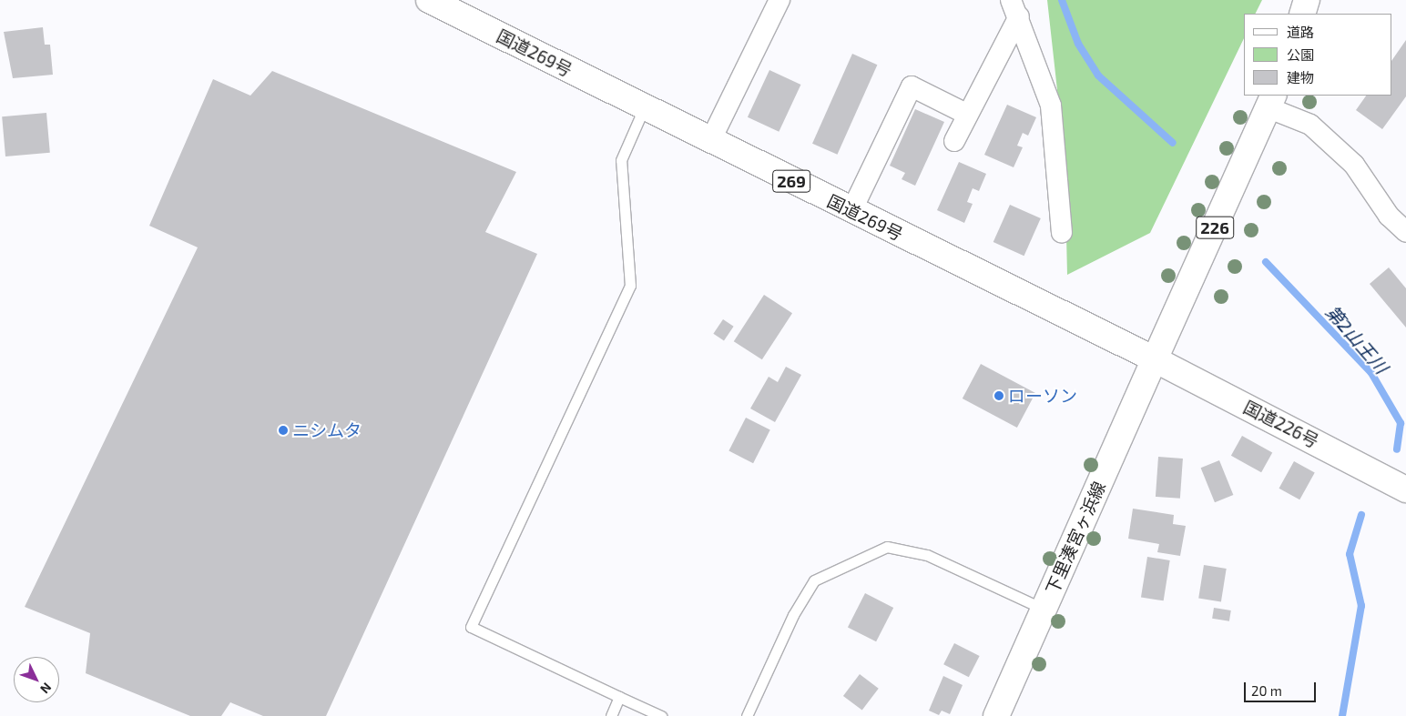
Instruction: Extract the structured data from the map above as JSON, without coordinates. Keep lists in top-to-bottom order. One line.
{"streets":{"main road":["国道269号","269","226","国道226号","下里湊宮ヶ浜線"]},"crossings":[["国道269号","226"],["国道269号","国道226号"],["国道269号","下里湊宮ヶ浜線"],["226","国道226号"],["226","下里湊宮ヶ浜線"],["国道226号","下里湊宮ヶ浜線"]],"water":["第2山王川"],"places":["ローソン","ニシムタ"],"legend":["道路","公園","建物"],"scale_bar":"20 m","north":"bottom right"}
